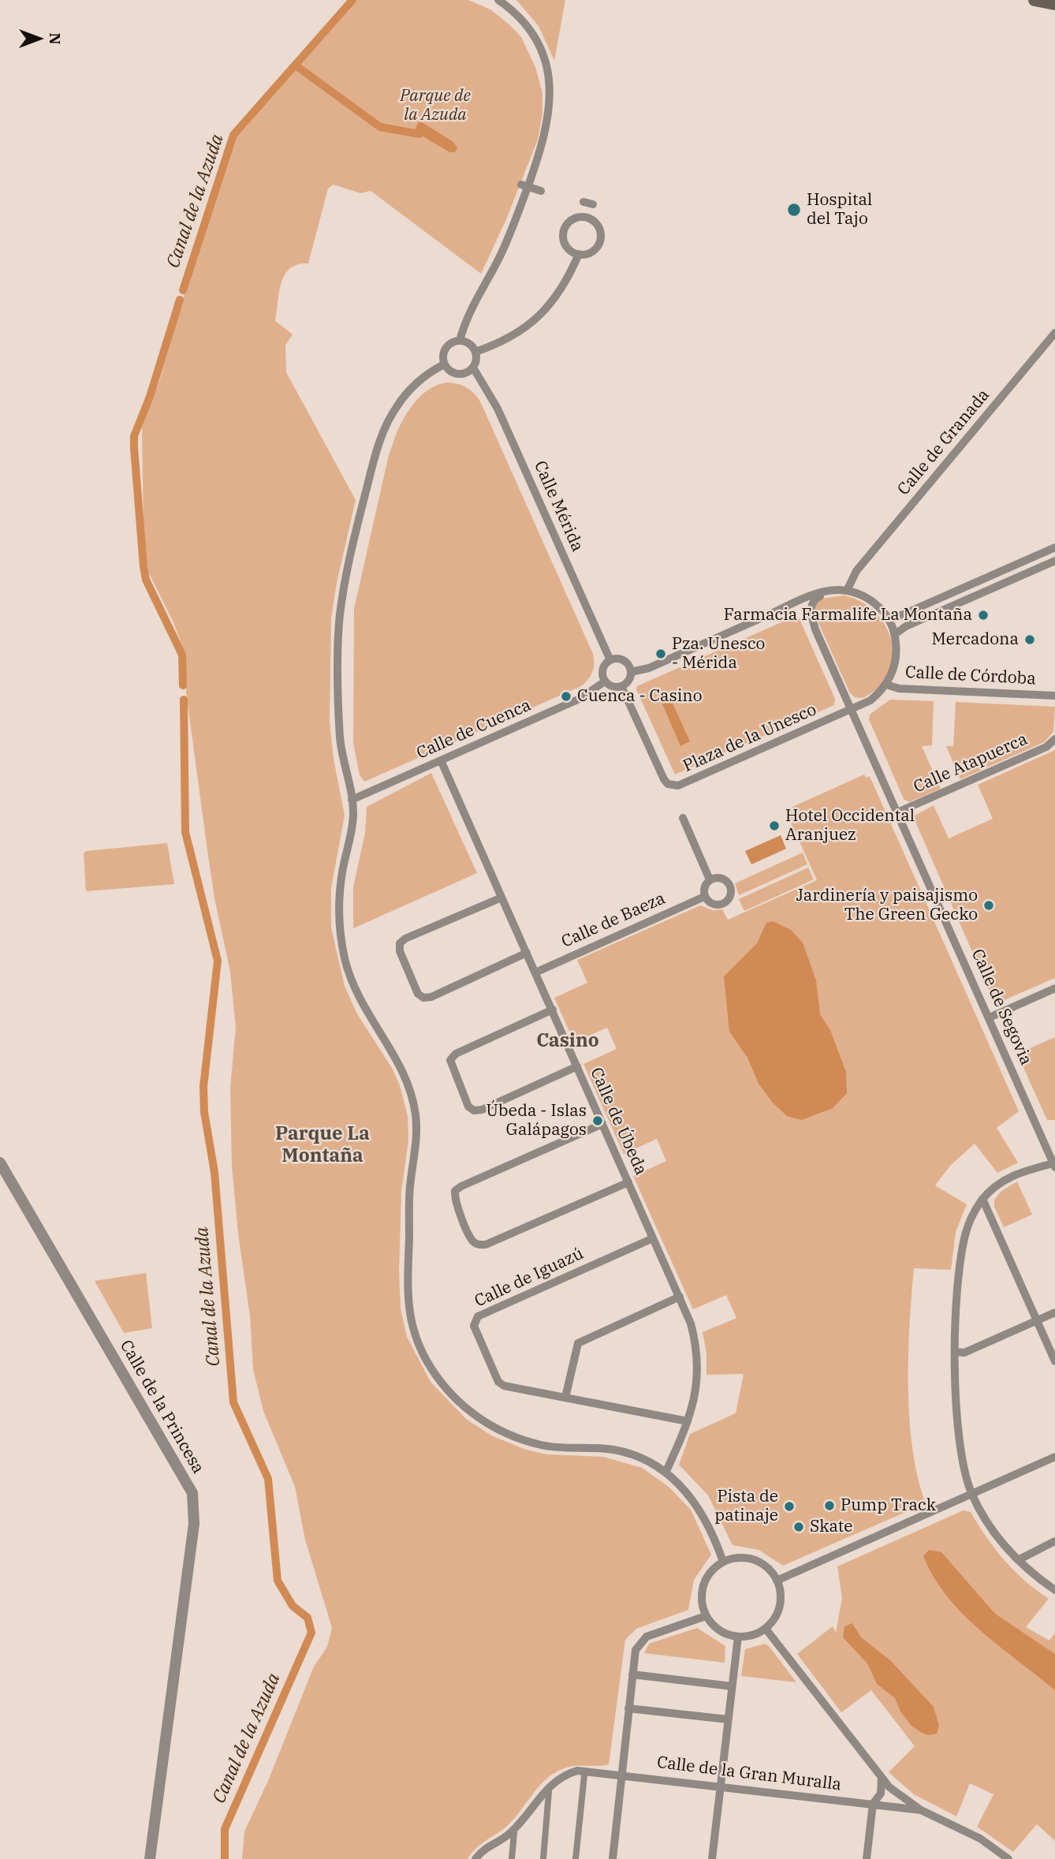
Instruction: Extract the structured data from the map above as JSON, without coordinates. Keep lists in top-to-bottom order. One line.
{"streets":{"street":["Calle de Granada","Calle Mérida","Calle de Córdoba","Calle de Cuenca","Plaza de la Unesco","Calle Atapuerca","Calle de Baeza","Calle de Segovia","Calle de Úbeda","Calle de Iguazú","Calle de la Princesa","Calle de la Gran Muralla"]},"crossings":[["Calle de Granada","Calle de Córdoba"],["Calle de Granada","Plaza de la Unesco"],["Calle Mérida","Calle de Cuenca"],["Calle Mérida","Plaza de la Unesco"],["Calle de Córdoba","Plaza de la Unesco"],["Calle de Cuenca","Plaza de la Unesco"],["Calle de Cuenca","Calle de Úbeda"],["Plaza de la Unesco","Calle de Segovia"],["Calle Atapuerca","Calle de Segovia"],["Calle de Baeza","Calle de Úbeda"],["Calle de Úbeda","Calle de Iguazú"]],"districts":["Casino","Parque La Montaña"],"water":["Canal de la Azuda"],"parks":["Parque de la Azuda"],"places":["Hospital del Tajo","Farmacia Farmalife La Montaña","Mercadona","Pza. Unesco - Mérida","Cuenca - Casino","Hotel Occidental Aranjuez","Jardinería y paisajismo The Green Gecko","Úbeda - Islas Galápagos","Pump Track","Pista de patinaje","Skate"],"north":"right"}
